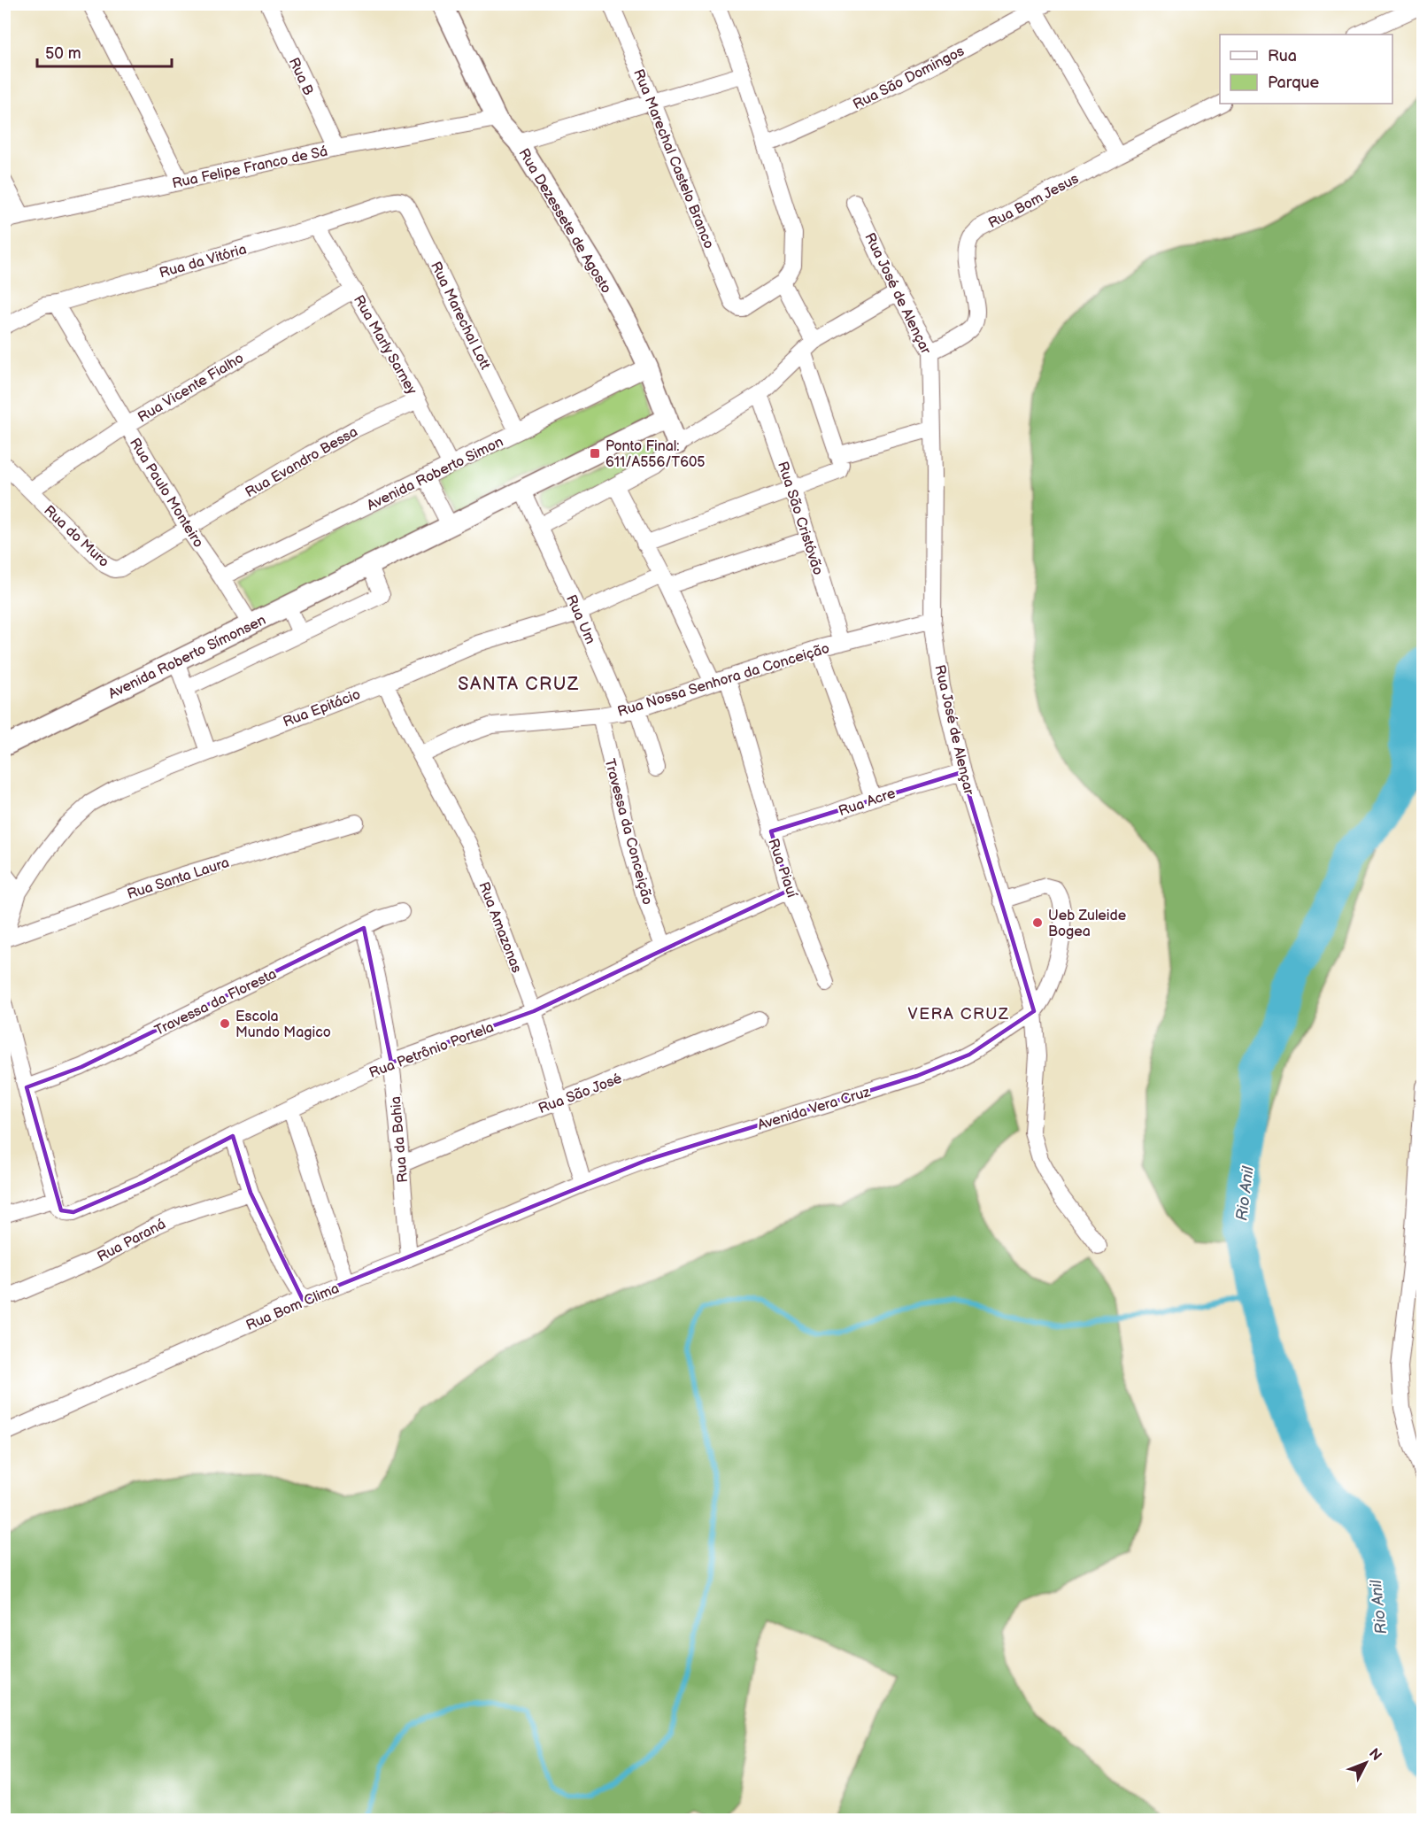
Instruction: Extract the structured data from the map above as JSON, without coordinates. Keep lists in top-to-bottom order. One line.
{"streets":{"street":["Rua B","Rua São Domingos","Rua Marechal Castelo Branco","Rua Felipe Franco de Sá","Rua Bom Jesus","Rua Dezessete de Agosto","Rua da Vitória","Rua José de Alençar","Rua Marechal Lott","Rua Marly Sarney","Rua Vicente Fialho","Rua Evandro Bessa","Avenida Roberto Simon","Rua Paulo Monteiro","Rua São Cristóvão","Rua do Muro","Rua Um","Avenida Roberto Símonsen","Rua Nossa Senhora da Conceição","Rua Epitácio","Rua Acre","Travessa da Conceição","Rua Piauí","Rua Santa Laura","Rua Amazonas","Travessa da Floresta","Rua Petrônio Portela","Rua São José","Avenida Vera Cruz","Rua da Bahia","Rua Paraná","Rua Bom Clima"]},"crossings":[["Rua B","Rua Felipe Franco de Sá"],["Rua Felipe Franco de Sá","Rua Dezessete de Agosto"],["Rua Bom Jesus","Rua José de Alençar"],["Rua Dezessete de Agosto","Avenida Roberto Simon"],["Rua Dezessete de Agosto","Avenida Roberto Símonsen"],["Rua da Vitória","Rua Marechal Lott"],["Rua da Vitória","Rua Marly Sarney"],["Rua da Vitória","Rua Paulo Monteiro"],["Rua José de Alençar","Rua Nossa Senhora da Conceição"],["Rua José de Alençar","Rua Acre"],["Rua José de Alençar","Avenida Vera Cruz"],["Rua Marechal Lott","Avenida Roberto Simon"],["Rua Marly Sarney","Rua Vicente Fialho"],["Rua Marly Sarney","Rua Evandro Bessa"],["Rua Marly Sarney","Avenida Roberto Simon"],["Rua Vicente Fialho","Rua Paulo Monteiro"],["Rua Vicente Fialho","Rua do Muro"],["Rua Evandro Bessa","Rua Paulo Monteiro"],["Rua Evandro Bessa","Rua do Muro"],["Avenida Roberto Simon","Rua Paulo Monteiro"],["Rua Paulo Monteiro","Rua do Muro"],["Rua Paulo Monteiro","Avenida Roberto Símonsen"],["Rua São Cristóvão","Rua Nossa Senhora da Conceição"],["Rua São Cristóvão","Rua Epitácio"],["Rua Um","Rua Nossa Senhora da Conceição"],["Rua Um","Rua Epitácio"],["Rua Nossa Senhora da Conceição","Travessa da Conceição"],["Rua Nossa Senhora da Conceição","Rua Piauí"],["Rua Nossa Senhora da Conceição","Rua Amazonas"],["Rua Epitácio","Rua Piauí"],["Rua Epitácio","Rua Santa Laura"],["Rua Epitácio","Rua Amazonas"],["Rua Acre","Rua Piauí"],["Travessa da Conceição","Rua Petrônio Portela"],["Rua Piauí","Rua Petrônio Portela"],["Rua Amazonas","Rua Petrônio Portela"],["Rua Amazonas","Rua São José"],["Rua Amazonas","Avenida Vera Cruz"],["Rua Amazonas","Rua Bom Clima"],["Travessa da Floresta","Rua da Bahia"],["Rua Petrônio Portela","Rua da Bahia"],["Rua São José","Rua da Bahia"],["Avenida Vera Cruz","Rua Bom Clima"],["Rua da Bahia","Rua Bom Clima"]],"districts":["SANTA CRUZ","VERA CRUZ"],"water":["Rio Anil"],"places":{"transit":["Ponto Final: 611/A556/T605"],"other":["Ueb Zuleide Bogea","Escola Mundo Magico"]},"legend":["Rua","Parque"],"scale_bar":"50 m","north":"top right"}
